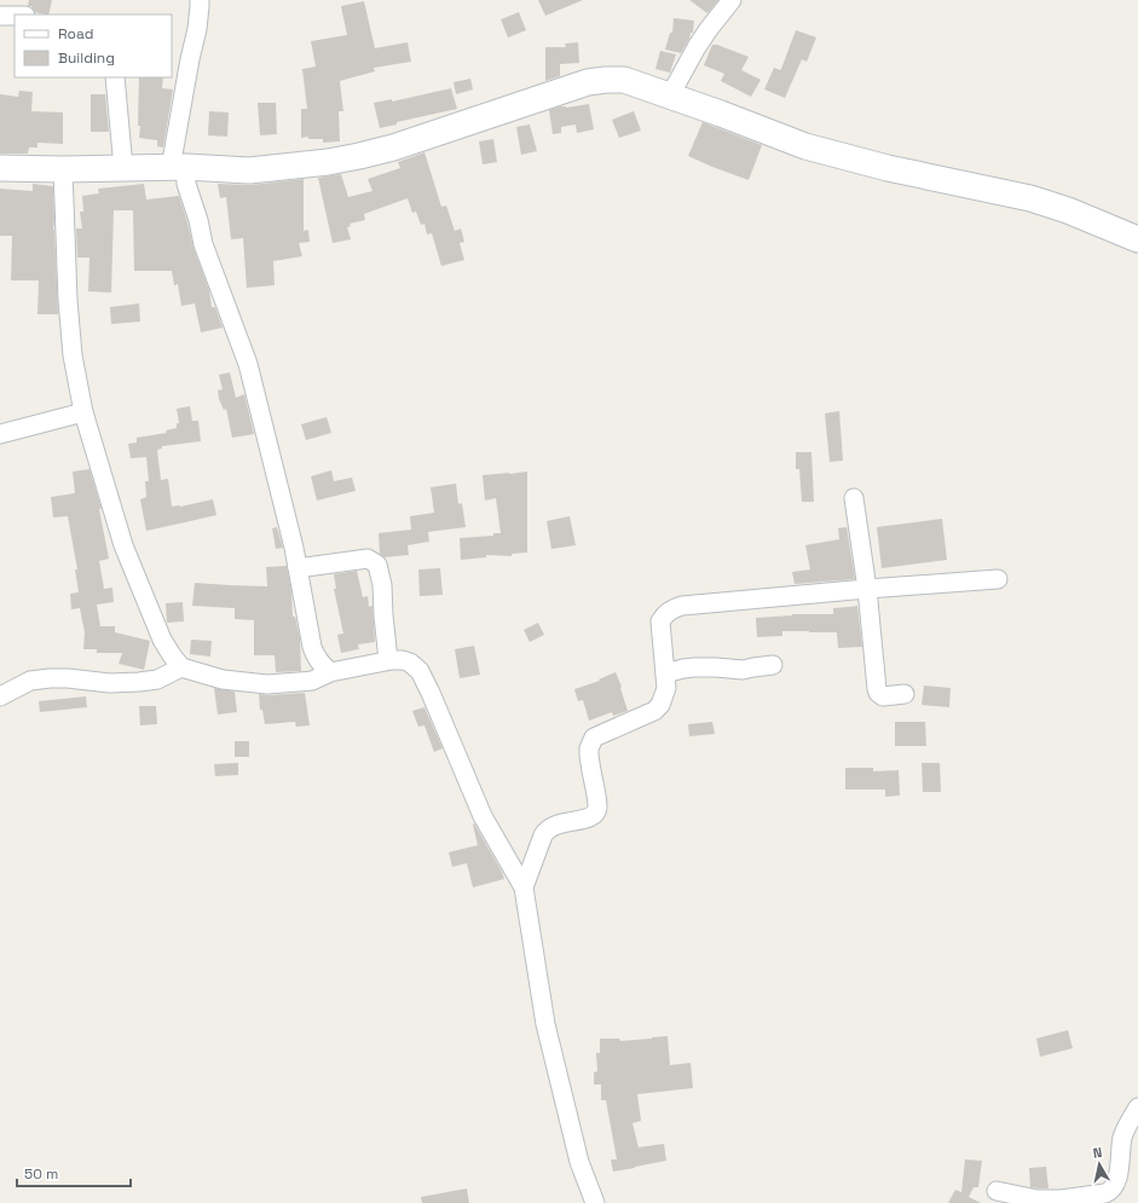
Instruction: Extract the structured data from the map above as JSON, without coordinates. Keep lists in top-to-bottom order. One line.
{"legend":["Road","Building"],"scale_bar":"50 m","north":"top"}
